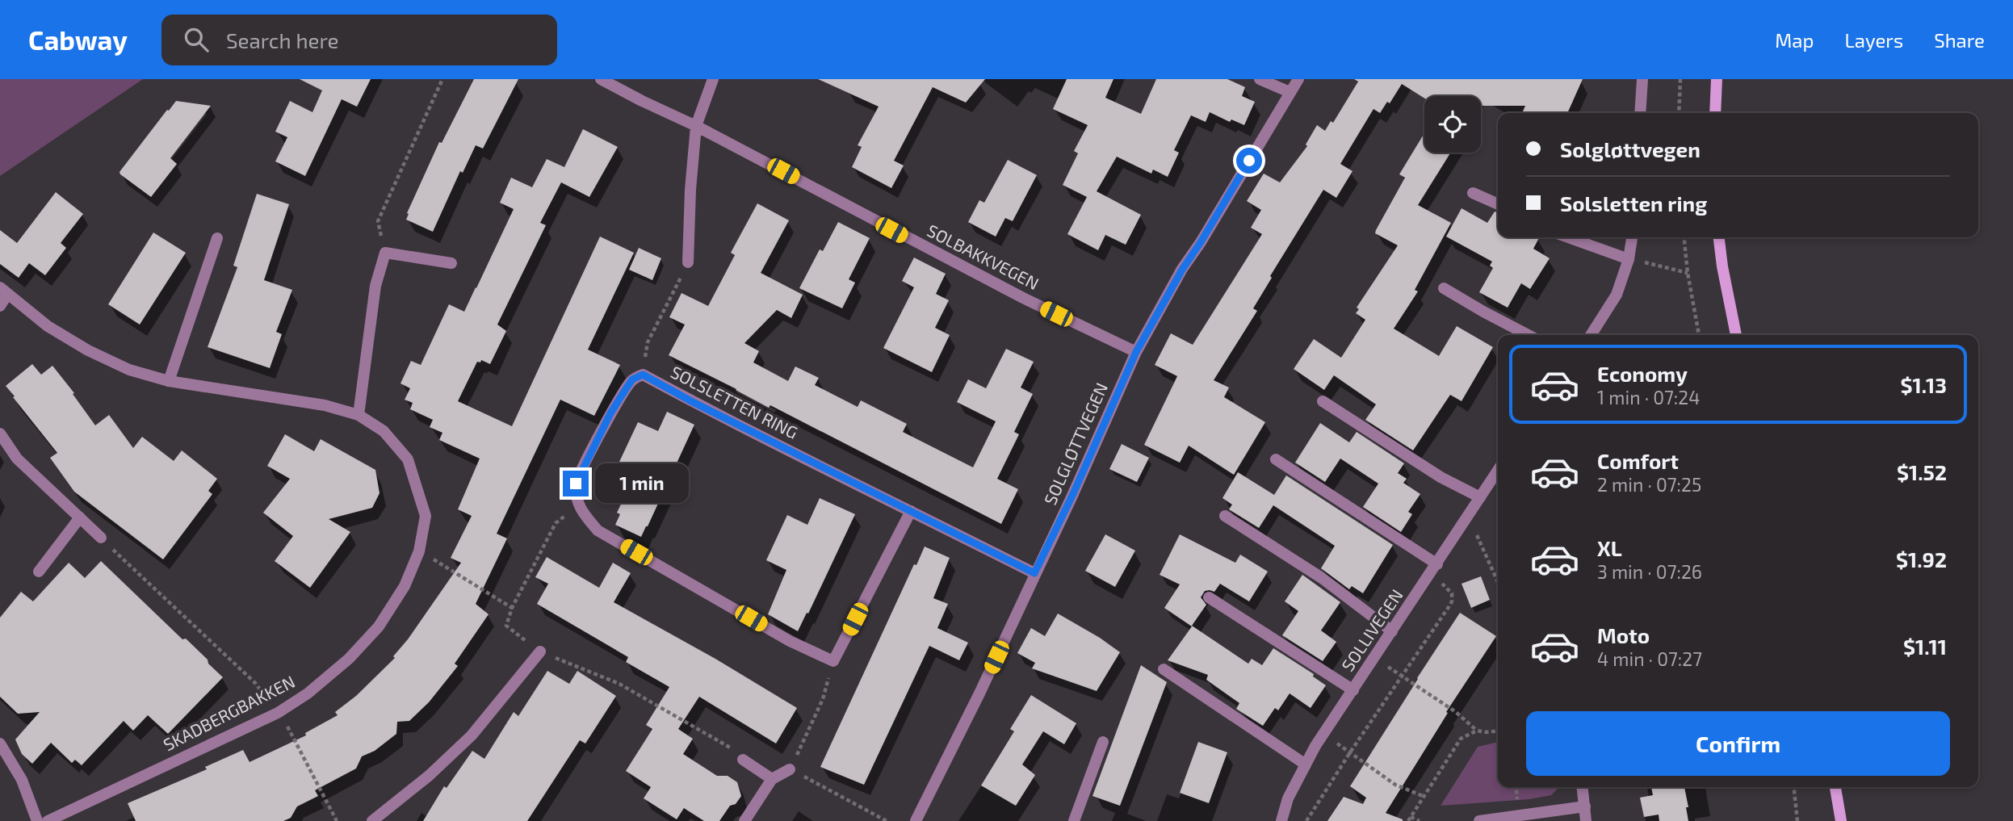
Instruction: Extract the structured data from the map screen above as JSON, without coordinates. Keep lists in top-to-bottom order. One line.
{"streets":{"street":["SOLBAKKVEGEN","SOLSLETTEN RING","SOLGLØTTVEGEN","SOLLIVEGEN","SKADBERGBAKKEN"]},"crossings":[["SOLBAKKVEGEN","SOLGLØTTVEGEN"],["SOLSLETTEN RING","SOLGLØTTVEGEN"]],"page":{"header":"Cabway","search":"Search here","nav":["Map","Layers","Share"],"banner":["Solgløttvegen","Solsletten ring"],"list":[{"name":"Economy","note":"1 min · 07:24","value":"$1.13"},{"name":"Comfort","note":"2 min · 07:25","value":"$1.52"},{"name":"XL","note":"3 min · 07:26","value":"$1.92"},{"name":"Moto","note":"4 min · 07:27","value":"$1.11"}],"bubble":"1 min","buttons":"Confirm"}}
